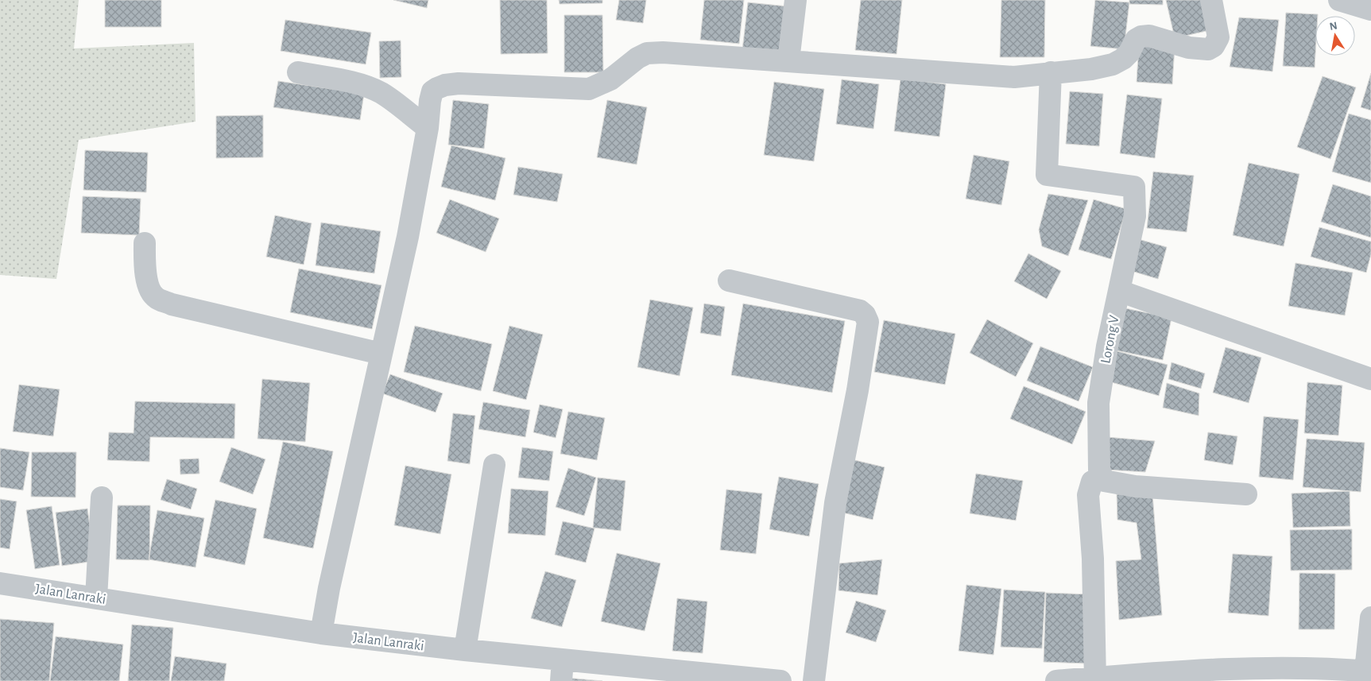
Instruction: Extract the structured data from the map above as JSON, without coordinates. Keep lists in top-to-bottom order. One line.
{"streets":{"street":["Lorong V","Jalan Lanraki"]},"north":"top"}
